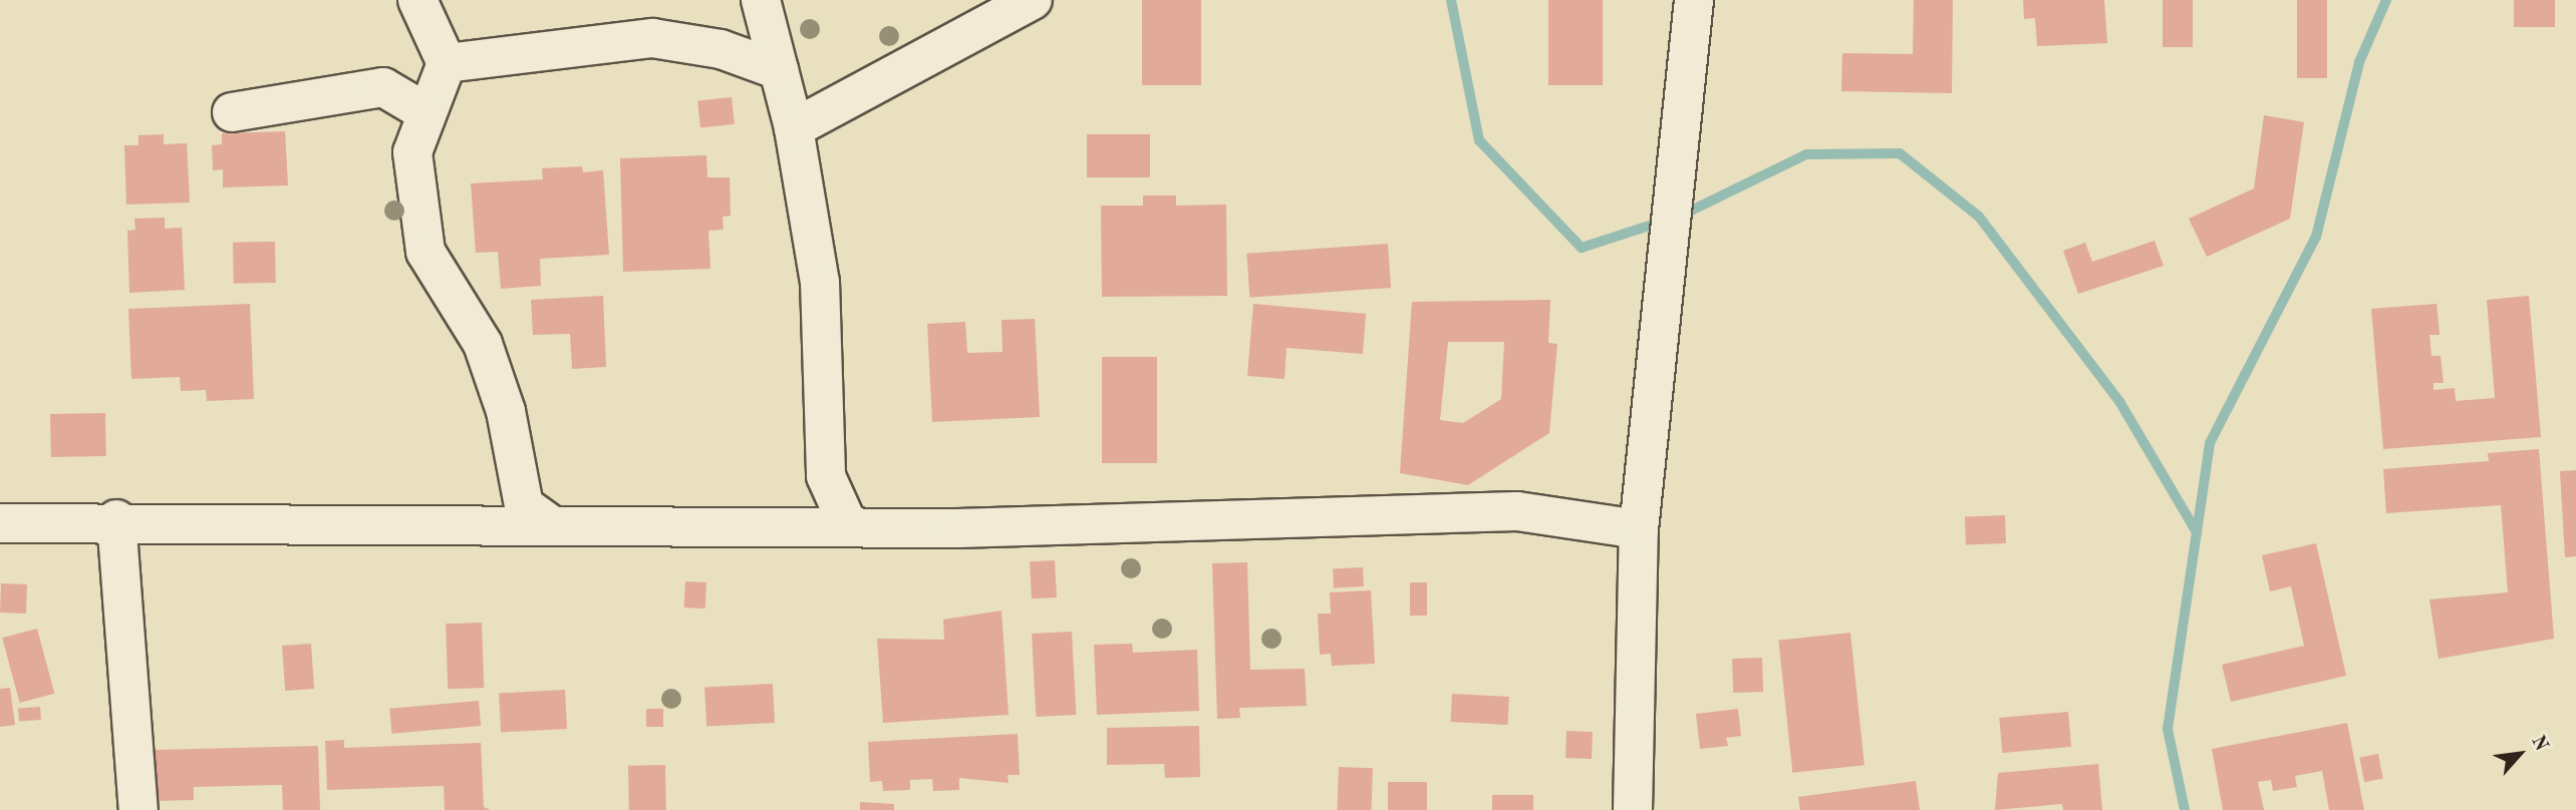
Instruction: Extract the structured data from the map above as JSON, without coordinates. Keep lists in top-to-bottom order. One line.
{"north":"top right"}
